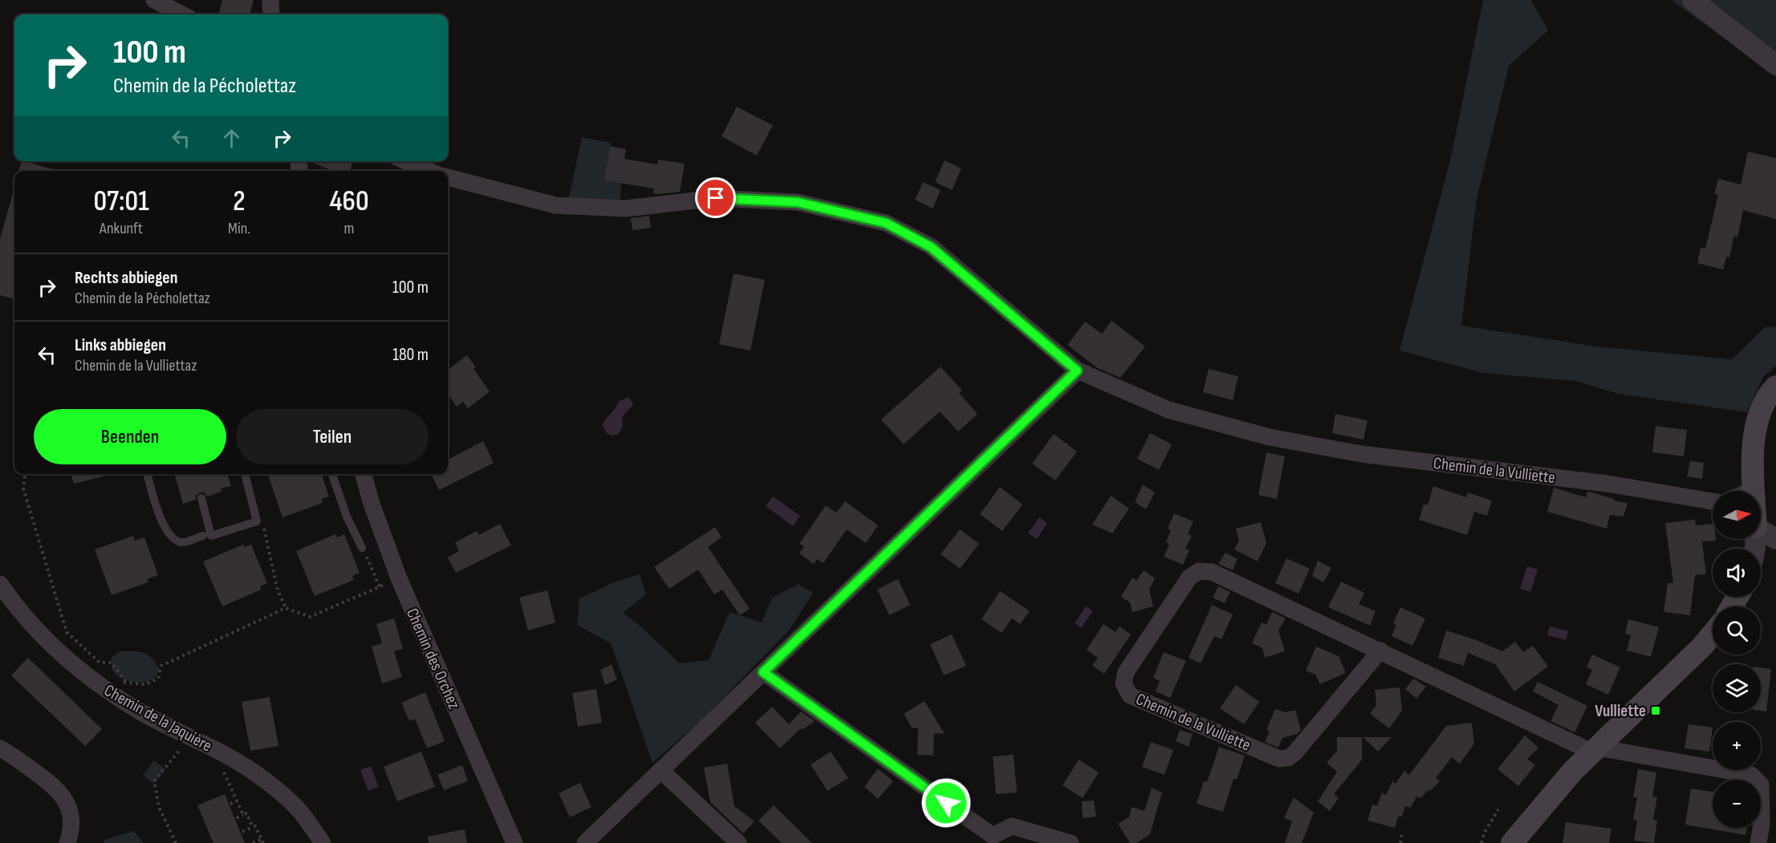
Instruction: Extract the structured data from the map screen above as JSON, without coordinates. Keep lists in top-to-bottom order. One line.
{"streets":{"street":["Chemin de la Vulliette","Chemin des Orchez","Chemin de la Jaquière"]},"places":{"transit":["Vulliette"]},"north":"right","page":{"turn":["100 m","Chemin de la Pécholettaz"],"eta":["07:01","Ankunft","2","Min.","460","m"],"list":[{"name":"Rechts abbiegen","note":"Chemin de la Pécholettaz","value":"100 m"},{"name":"Links abbiegen","note":"Chemin de la Vulliettaz","value":"180 m"}],"buttons":["Beenden","Teilen"],"map_buttons":["+","−"]}}
